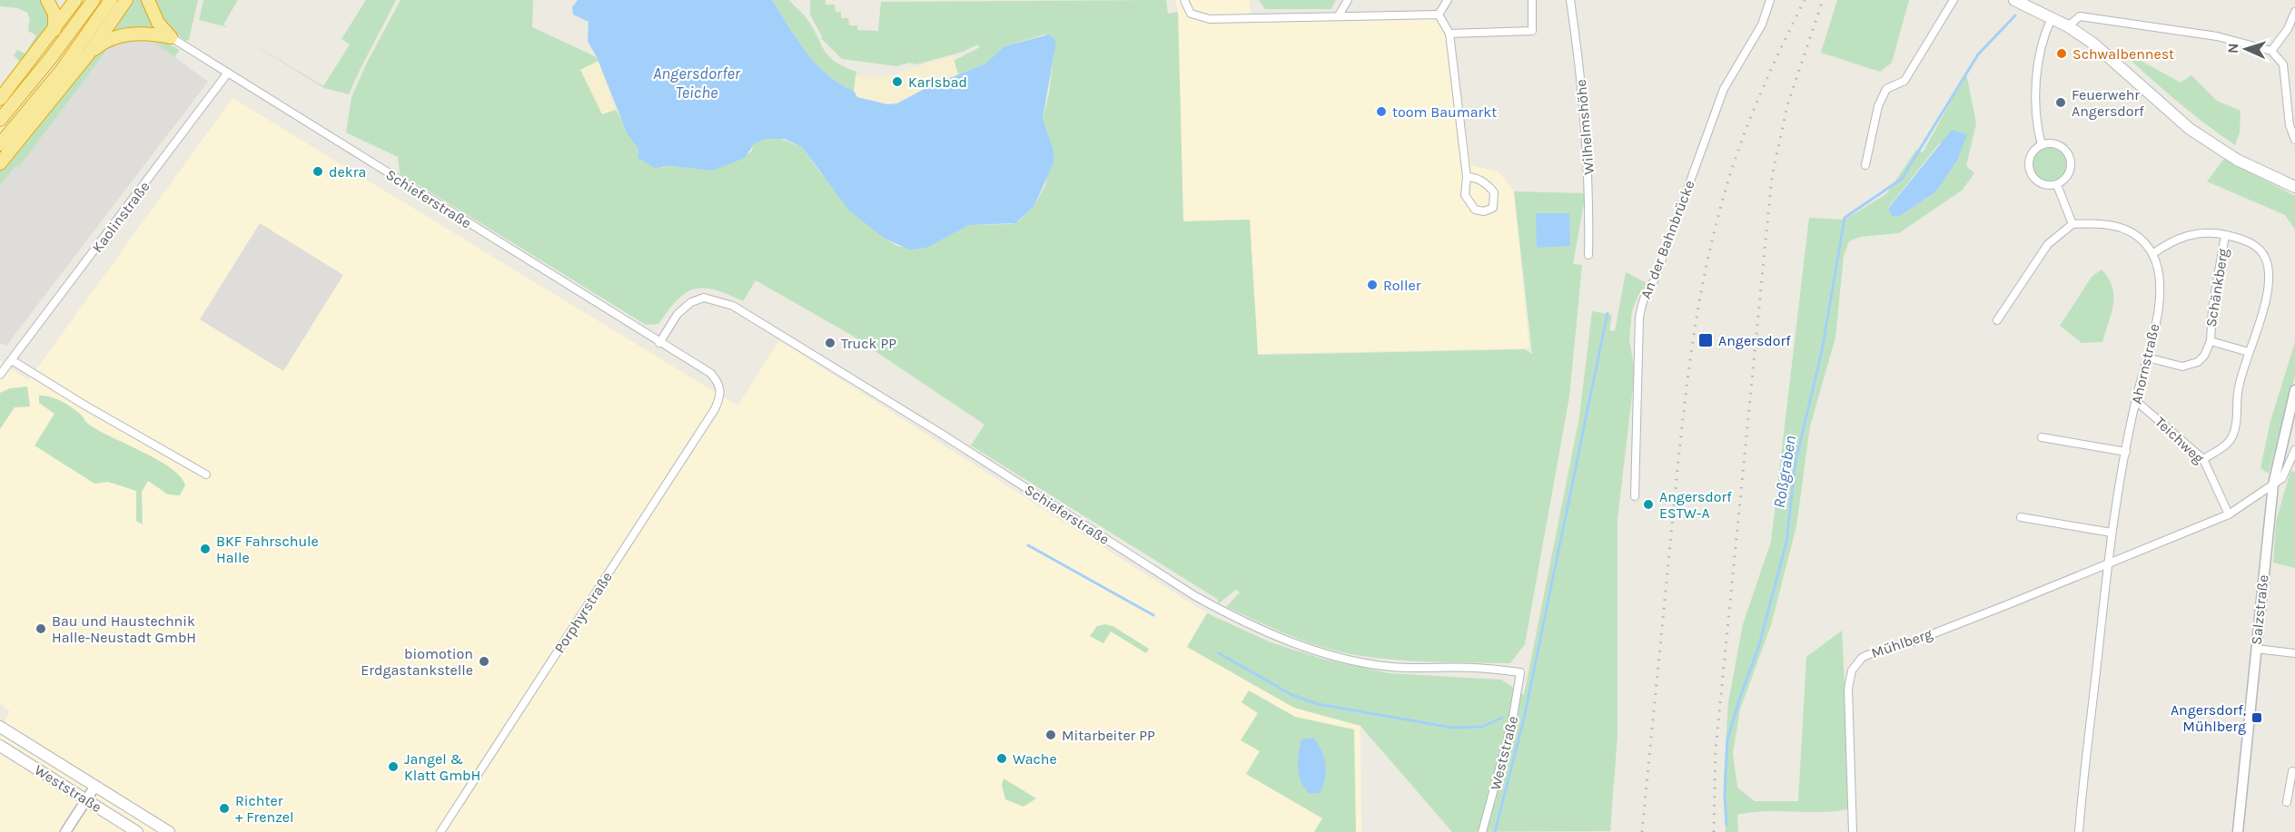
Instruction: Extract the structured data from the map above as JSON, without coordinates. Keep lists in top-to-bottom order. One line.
{"streets":{"main road":["Weststraße"],"street":["Wilhelmshöhe","Schieferstraße","Kaolinstraße","An der Bahnbrücke","Schänkberg","Ahornstraße","Teichweg","Salzstraße","Porphyrstraße","Mühlberg"]},"crossings":[["Schieferstraße","Kaolinstraße"],["Schieferstraße","Porphyrstraße"],["Schieferstraße","Weststraße"],["Schänkberg","Ahornstraße"],["Schänkberg","Teichweg"],["Ahornstraße","Teichweg"],["Ahornstraße","Mühlberg"],["Teichweg","Mühlberg"],["Salzstraße","Mühlberg"]],"water":["Angersdorfer Teiche","Roßgraben"],"places":{"other":["Schwalbennest","Karlsbad","Feuerwehr Angersdorf","toom Baumarkt","dekra","Roller","Truck PP","Angersdorf ESTW-A","BKF Fahrschule Halle","Bau und Haustechnik Halle-Neustadt GmbH","biomotion Erdgastankstelle","Mitarbeiter PP","Wache","Jangel & Klatt GmbH","Richter + Frenzel"],"transit":["Angersdorf","Angersdorf, Mühlberg"]},"north":"left"}
